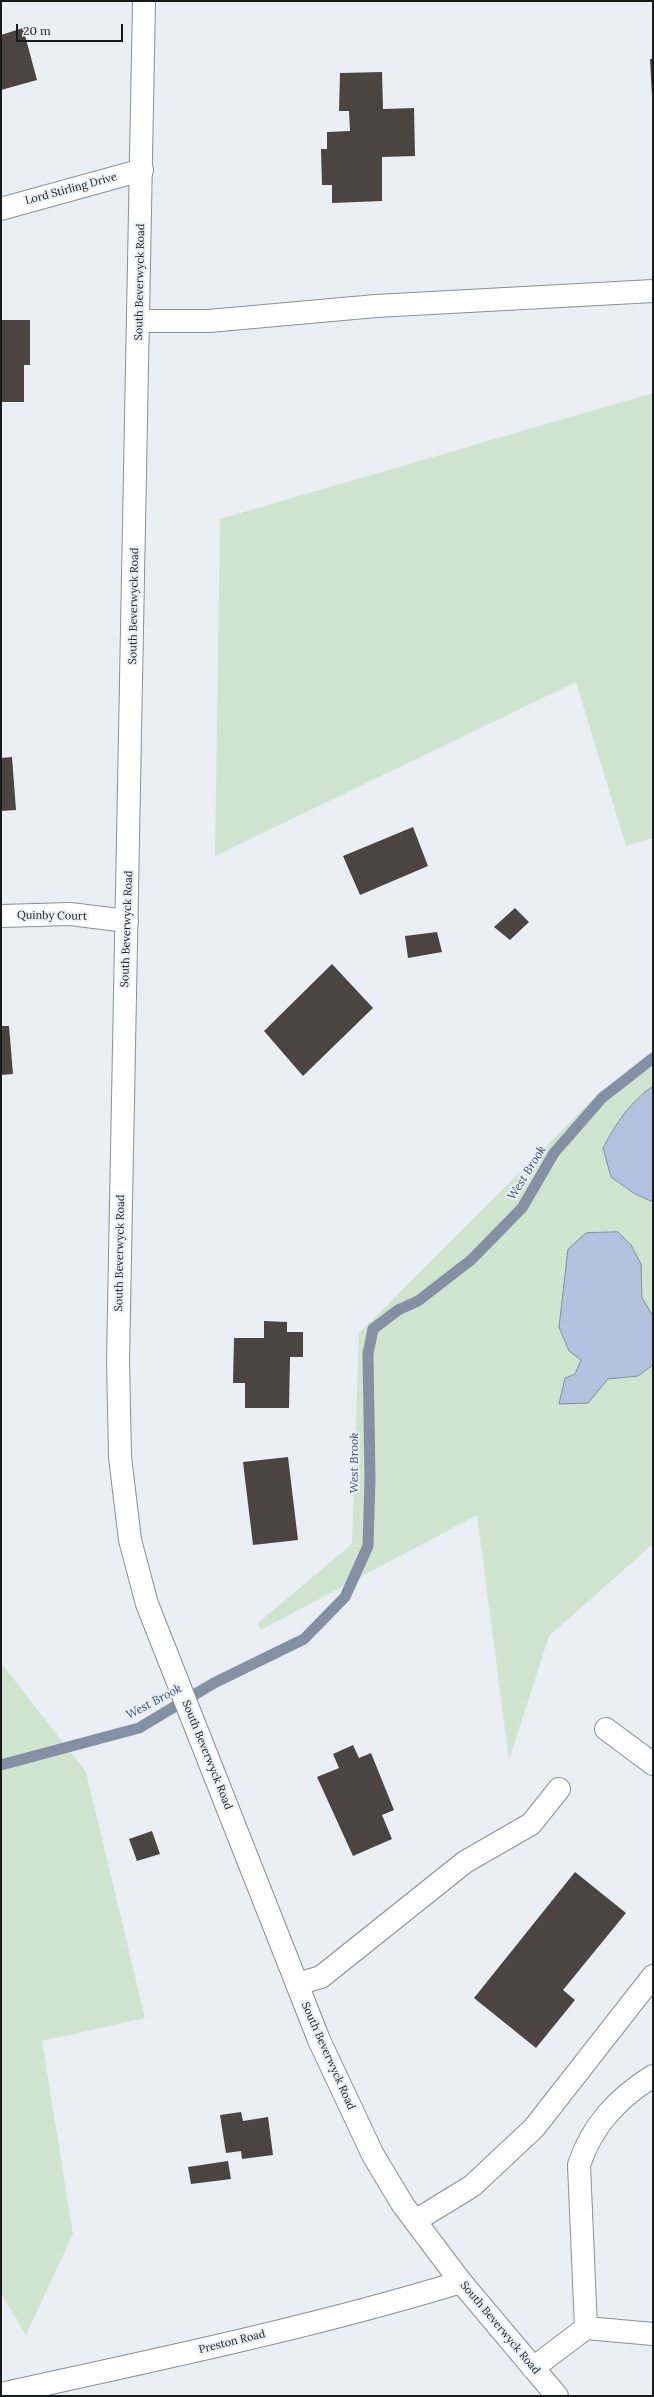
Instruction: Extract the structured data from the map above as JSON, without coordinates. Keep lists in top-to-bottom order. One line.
{"streets":{"main road":["Lord Stirling Drive","South Beverwyck Road","Quinby Court","Preston Road"]},"crossings":[["Lord Stirling Drive","South Beverwyck Road"],["South Beverwyck Road","Quinby Court"],["South Beverwyck Road","Preston Road"]],"water":["West Brook"],"scale_bar":"20 m"}
